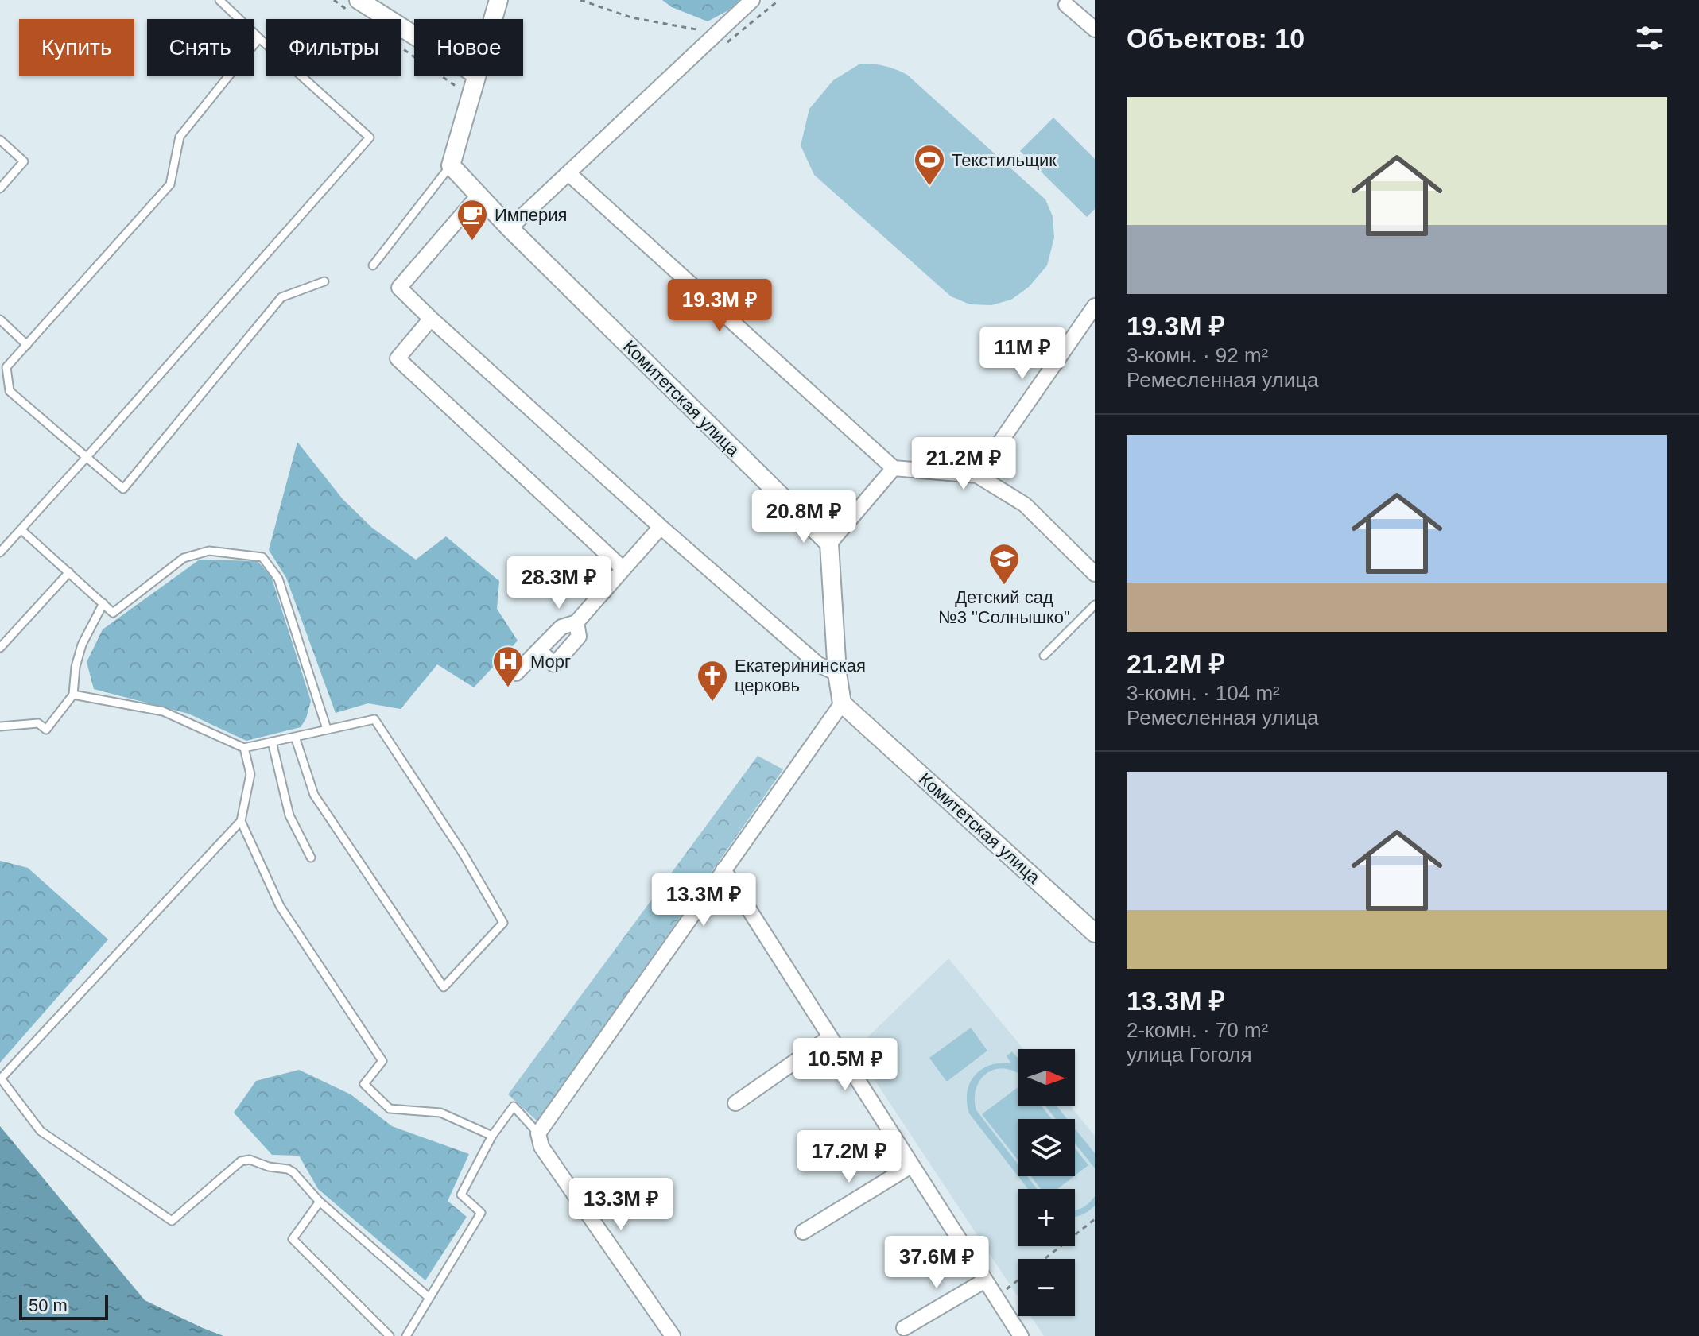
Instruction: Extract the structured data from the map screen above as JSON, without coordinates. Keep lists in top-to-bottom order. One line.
{"streets":{"street":["Комитетская улица"]},"places":{"sports":["Текстильщик"],"cafe":["Империя"],"school or university":["Детский сад №3 \"Солнышко\""],"hospital":["Морг"],"church":["Екатерининская церковь"]},"scale_bar":"50 m","north":"right","page":{"heading":"Объектов: 10","chip":["Купить","Снять","Фильтры","Новое"],"list":[{"name":"19.3M ₽","note":"3-комн. · 92 m² · Ремесленная улица"},{"name":"21.2M ₽","note":"3-комн. · 104 m² · Ремесленная улица"},{"name":"13.3M ₽","note":"2-комн. · 70 m² · улица Гоголя"}],"price":["19.3M ₽","11M ₽","21.2M ₽","20.8M ₽","28.3M ₽","13.3M ₽","10.5M ₽","17.2M ₽","13.3M ₽","37.6M ₽"],"map_buttons":["+","−"],"scale":"50 m"}}
